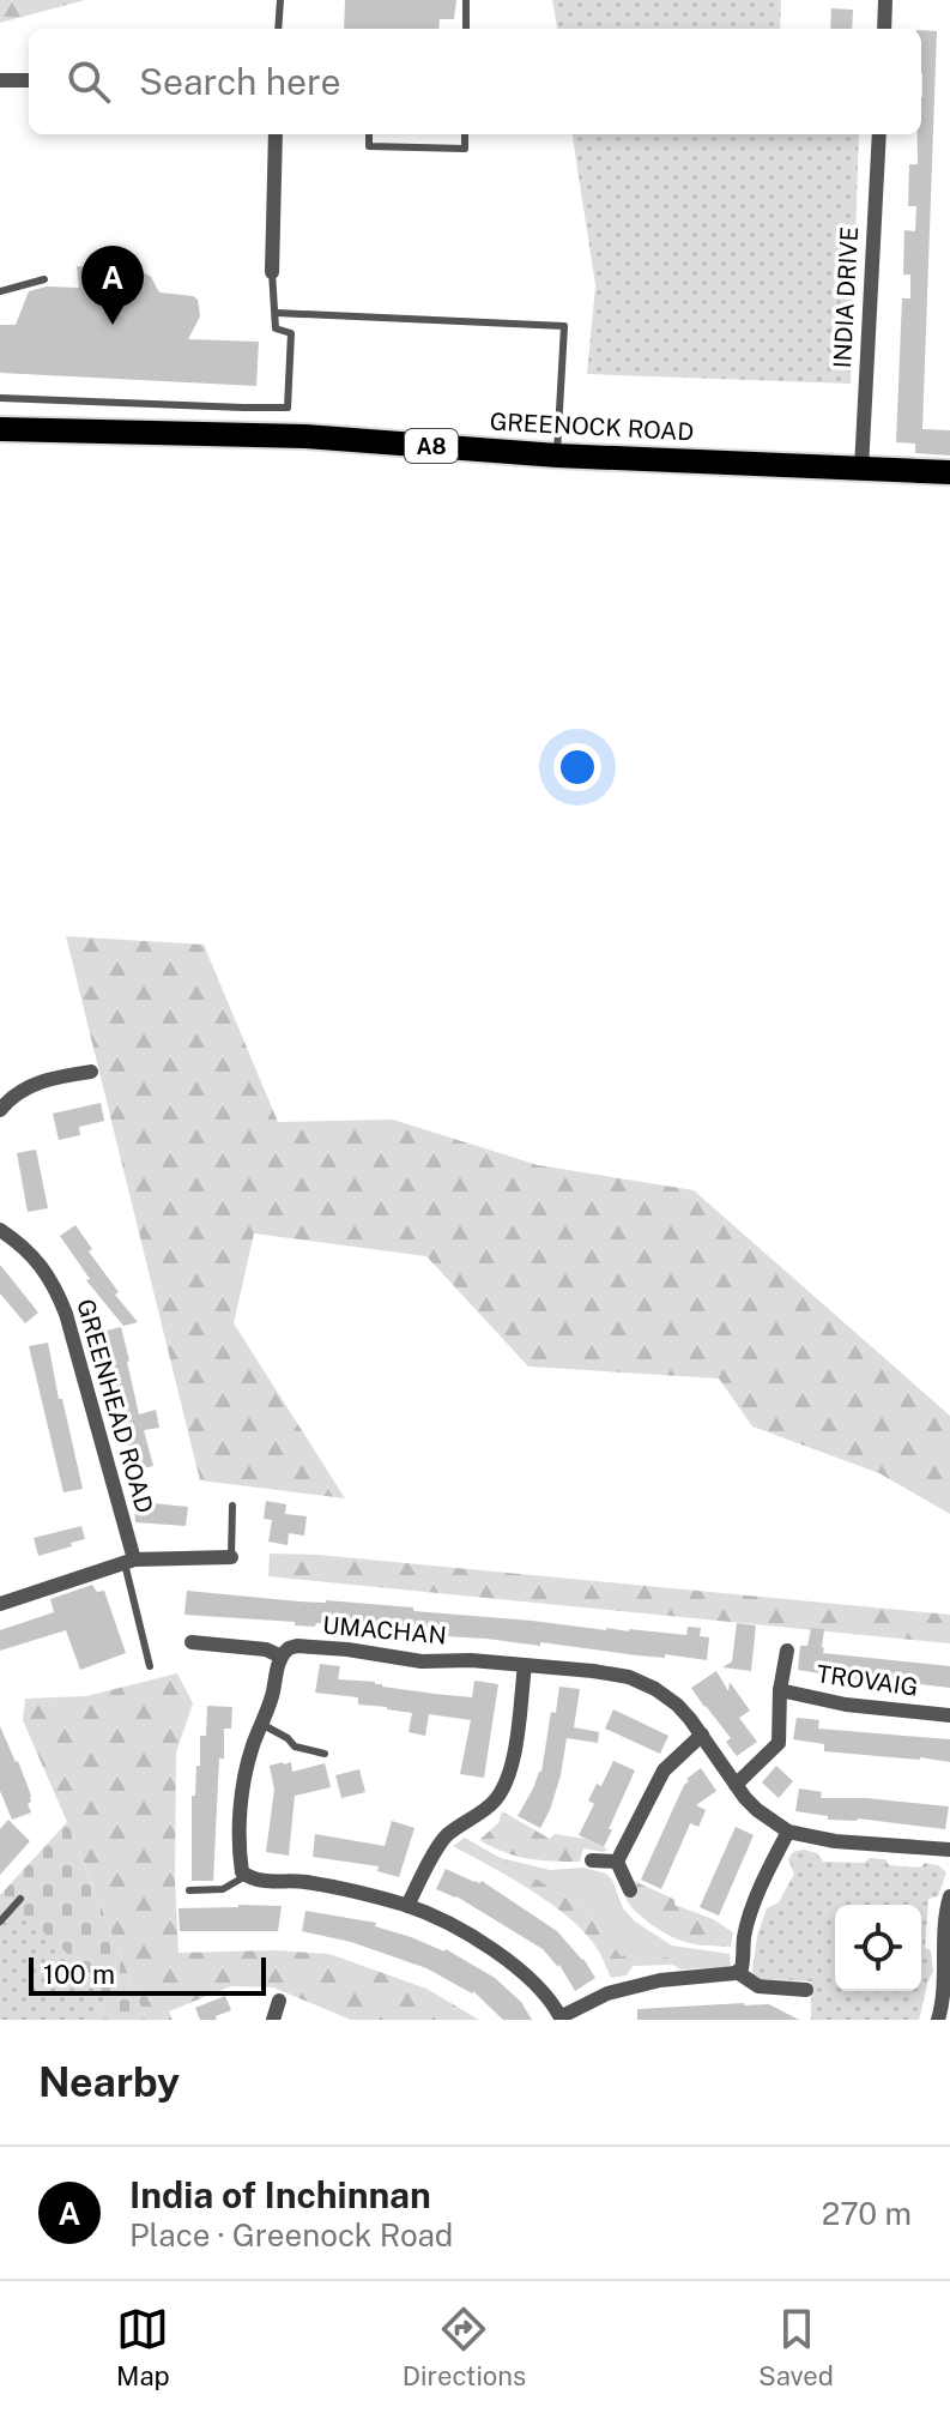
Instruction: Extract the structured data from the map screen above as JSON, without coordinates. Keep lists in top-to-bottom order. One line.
{"streets":{"main road":["GREENOCK ROAD","A8"],"street":["INDIA DRIVE","GREENHEAD ROAD","UMACHAN","TROVAIG"]},"crossings":[["INDIA DRIVE","GREENOCK ROAD"]],"scale_bar":"100 m","page":{"search":"Search here","pins":"A","scale":"100 m","heading":"Nearby","list":[{"mark":"A","name":"India of Inchinnan","note":"Place · Greenock Road","value":"270 m"}],"nav":["Map","Directions","Saved"]}}
